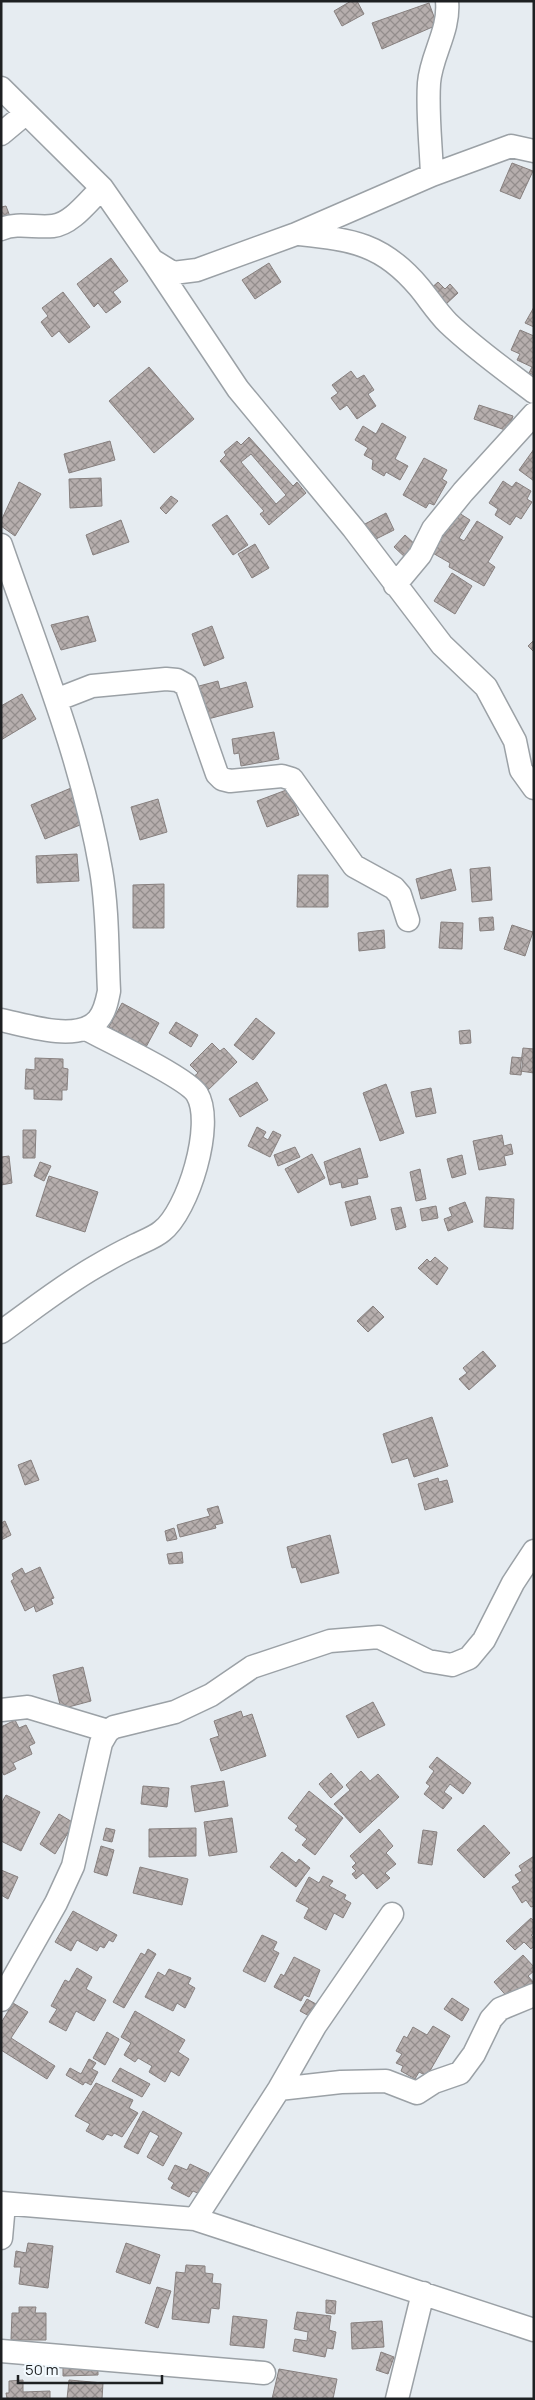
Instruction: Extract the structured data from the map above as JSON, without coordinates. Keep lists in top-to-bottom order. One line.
{"scale_bar":"50 m"}
